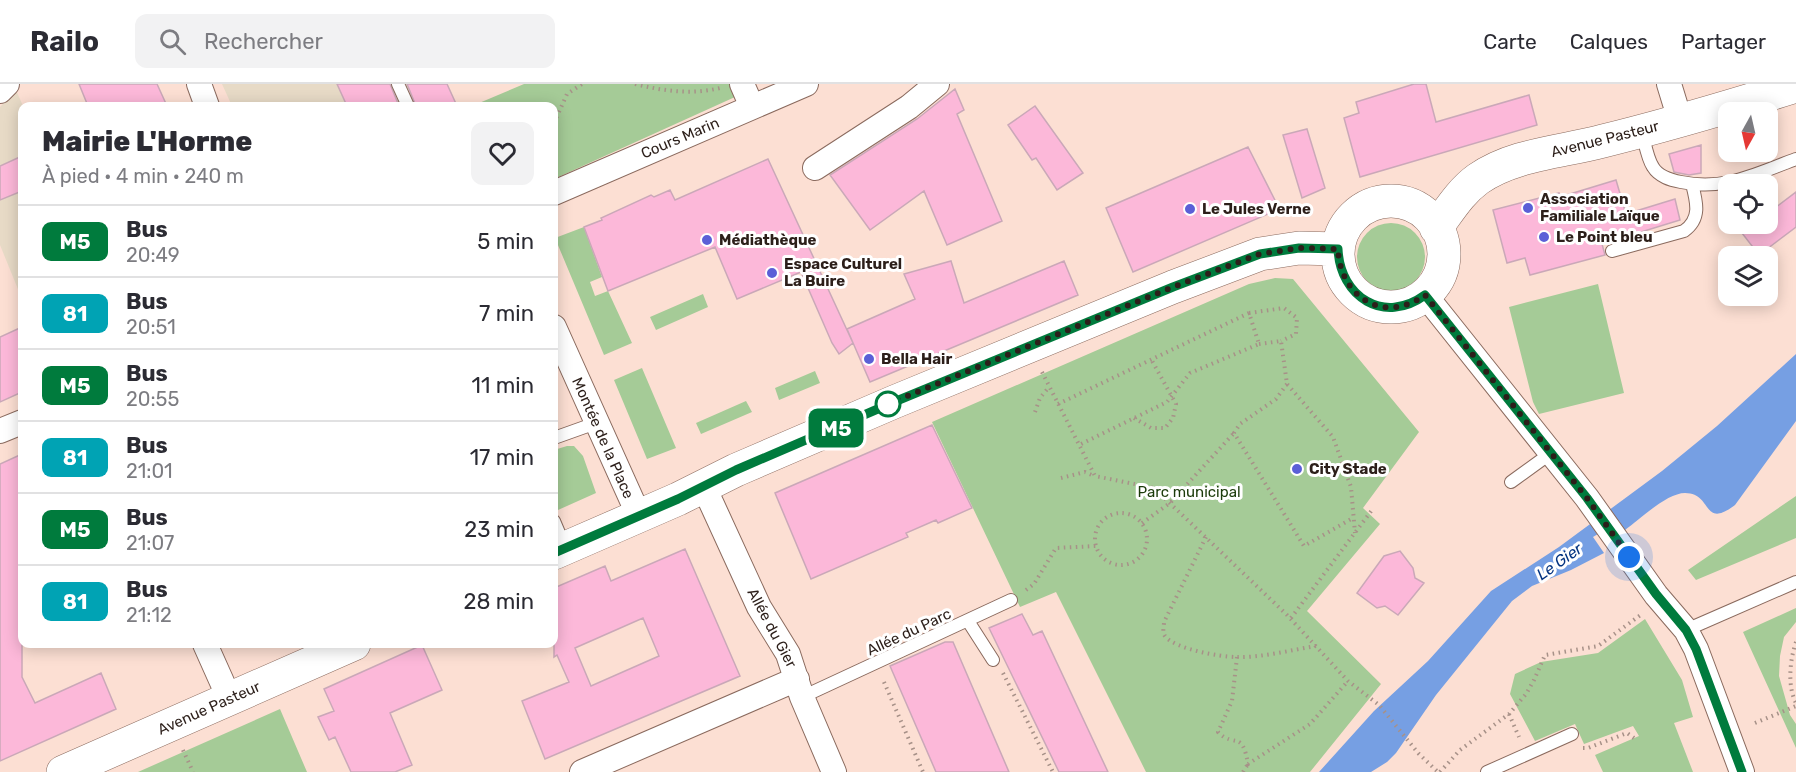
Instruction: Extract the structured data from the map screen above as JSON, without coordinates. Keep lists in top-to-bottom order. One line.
{"streets":{"main road":["Avenue Pasteur"],"street":["Cours Marin","Montée de la Place","Allée du Gier"],"lane":["Allée du Parc"]},"crossings":[["Allée du Gier","Allée du Parc"]],"water":["Le Gier"],"parks":["Parc municipal"],"places":["Association Familiale Laïque","Le Jules Verne","Le Point bleu","Médiathèque","Espace Culturel La Buire","Bella Hair","City Stade"],"lines":["bus line M5"],"north":"bottom","page":{"header":"Railo","search":"Rechercher","nav":["Carte","Calques","Partager"],"on_map":"M5","heading":["Mairie L'Horme","À pied · 4 min · 240 m"],"list":[{"mark":"M5","name":"Bus","note":"20:49","value":"5 min"},{"mark":"81","name":"Bus","note":"20:51","value":"7 min"},{"mark":"M5","name":"Bus","note":"20:55","value":"11 min"},{"mark":"81","name":"Bus","note":"21:01","value":"17 min"},{"mark":"M5","name":"Bus","note":"21:07","value":"23 min"},{"mark":"81","name":"Bus","note":"21:12","value":"28 min"}]}}
